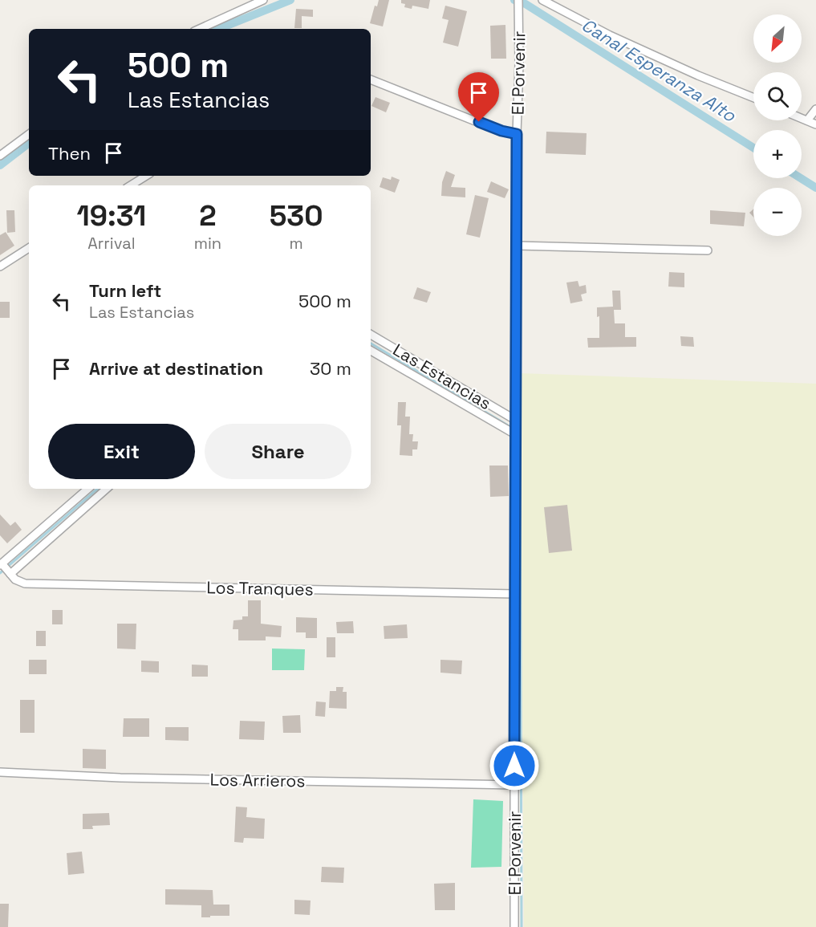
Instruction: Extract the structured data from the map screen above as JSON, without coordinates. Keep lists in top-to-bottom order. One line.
{"streets":{"street":["El Porvenir","Las Estancias","Los Tranques","Los Arrieros"]},"crossings":[["El Porvenir","Las Estancias"],["El Porvenir","Los Tranques"],["El Porvenir","Los Arrieros"]],"water":["Canal Esperanza Alto"],"north":"bottom left","page":{"map_buttons":["+","−"],"turn":["500 m","Las Estancias"],"then":"Then","eta":["19:31","Arrival","2","min","530","m"],"list":[{"name":"Turn left","note":"Las Estancias","value":"500 m"},{"name":"Arrive at destination","value":"30 m"}],"buttons":["Exit","Share"]}}
